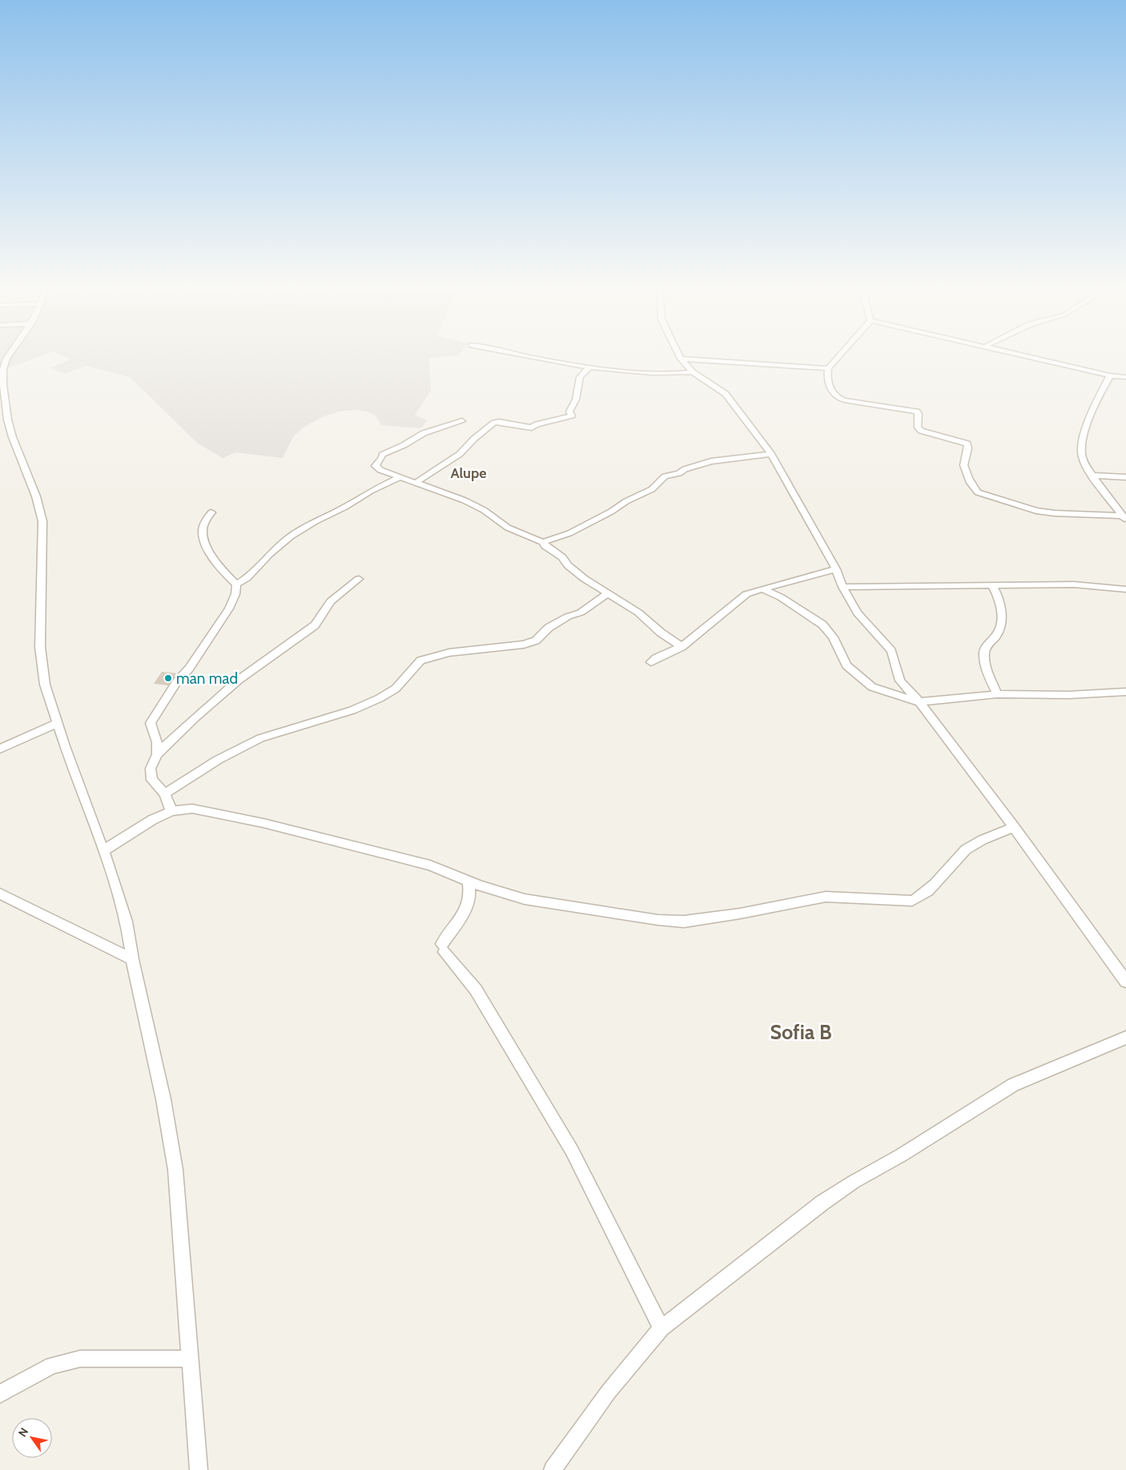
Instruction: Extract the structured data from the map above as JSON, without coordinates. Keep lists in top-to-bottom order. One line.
{"districts":["Alupe","Sofia B"],"places":["man mad"],"north":"top left"}
